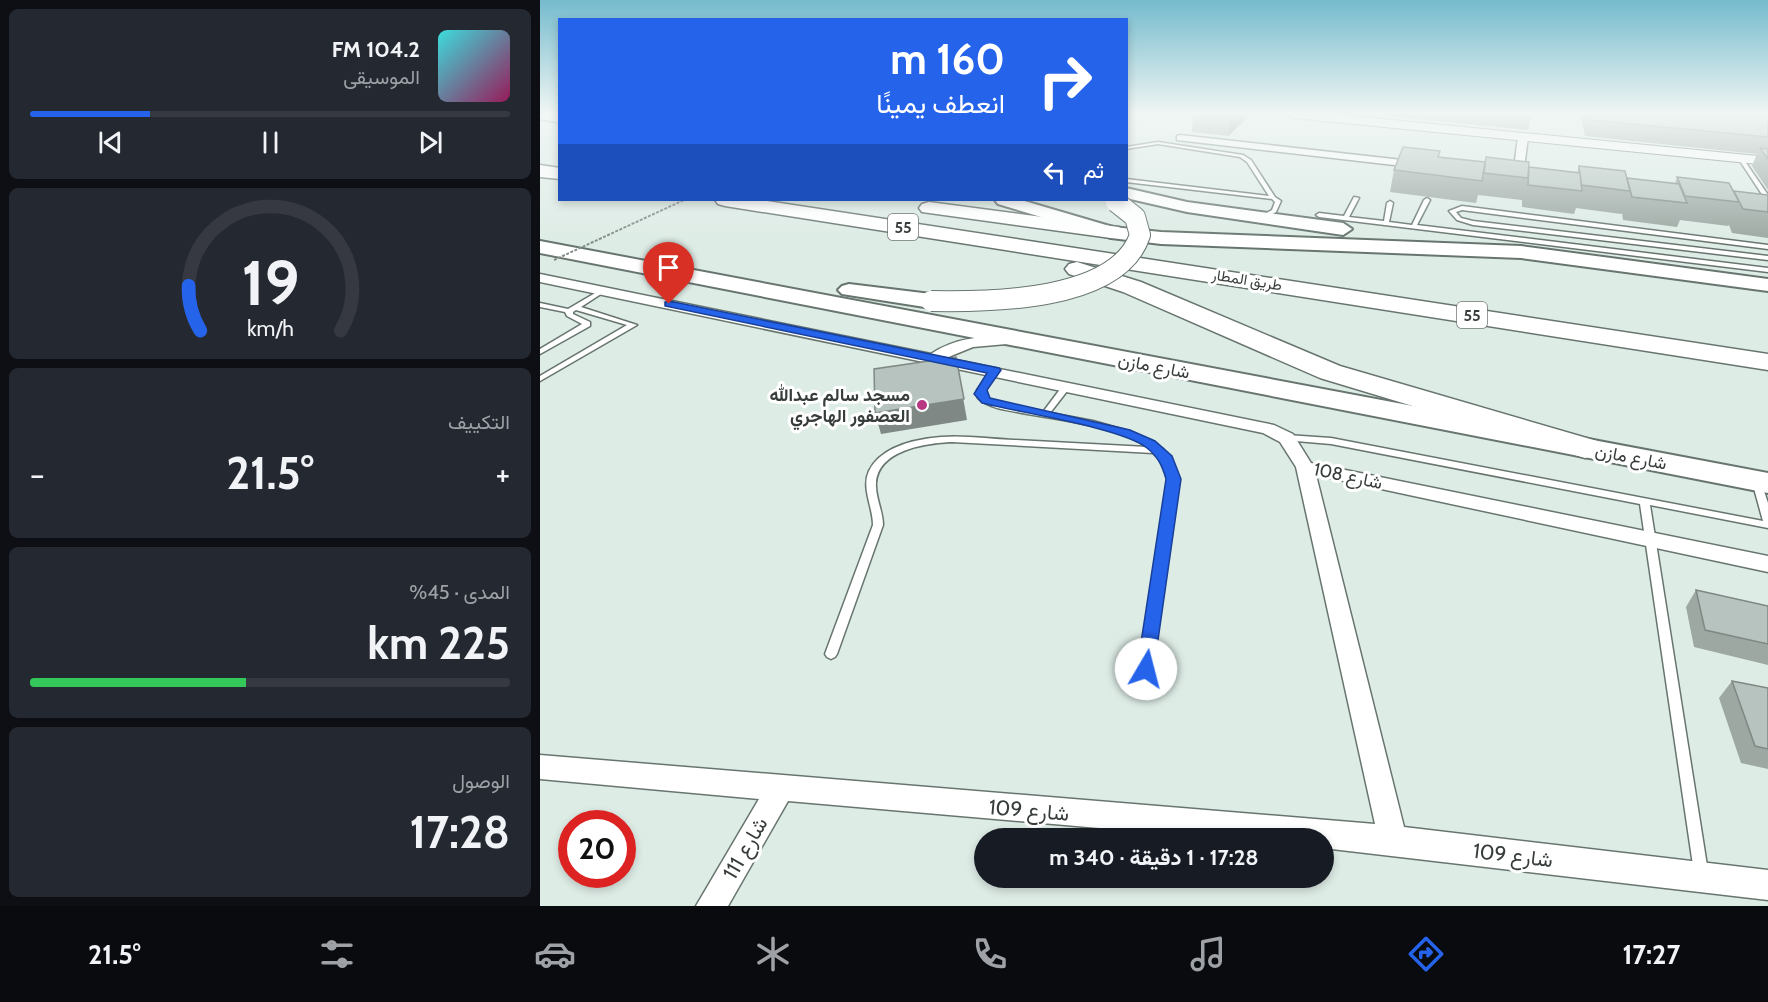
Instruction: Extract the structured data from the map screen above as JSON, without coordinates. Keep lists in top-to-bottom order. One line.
{"streets":{"highway":["55","طريق المطار"],"main road":["شارع مازن"],"street":["شارع 108","شارع 109","شارع 111"]},"crossings":[["شارع 108","شارع 109"],["شارع 109","شارع 111"]],"places":["مسجد سالم عبدالله العصفور الهاجري"],"page":{"turn":["160 m","انعطف يمينًا"],"song":["104.2 FM","الموسيقى"],"then":"ثم","tile":["التكييف",["المدى · 45%","225 km"],["الوصول","17:28"]],"heat":["−","21.5°","+"],"limit":"20","trip":"17:28 · 1 دقيقة · 340 m","tabs":["17:27","21.5°"],"gauge":["19","km/h"]}}
